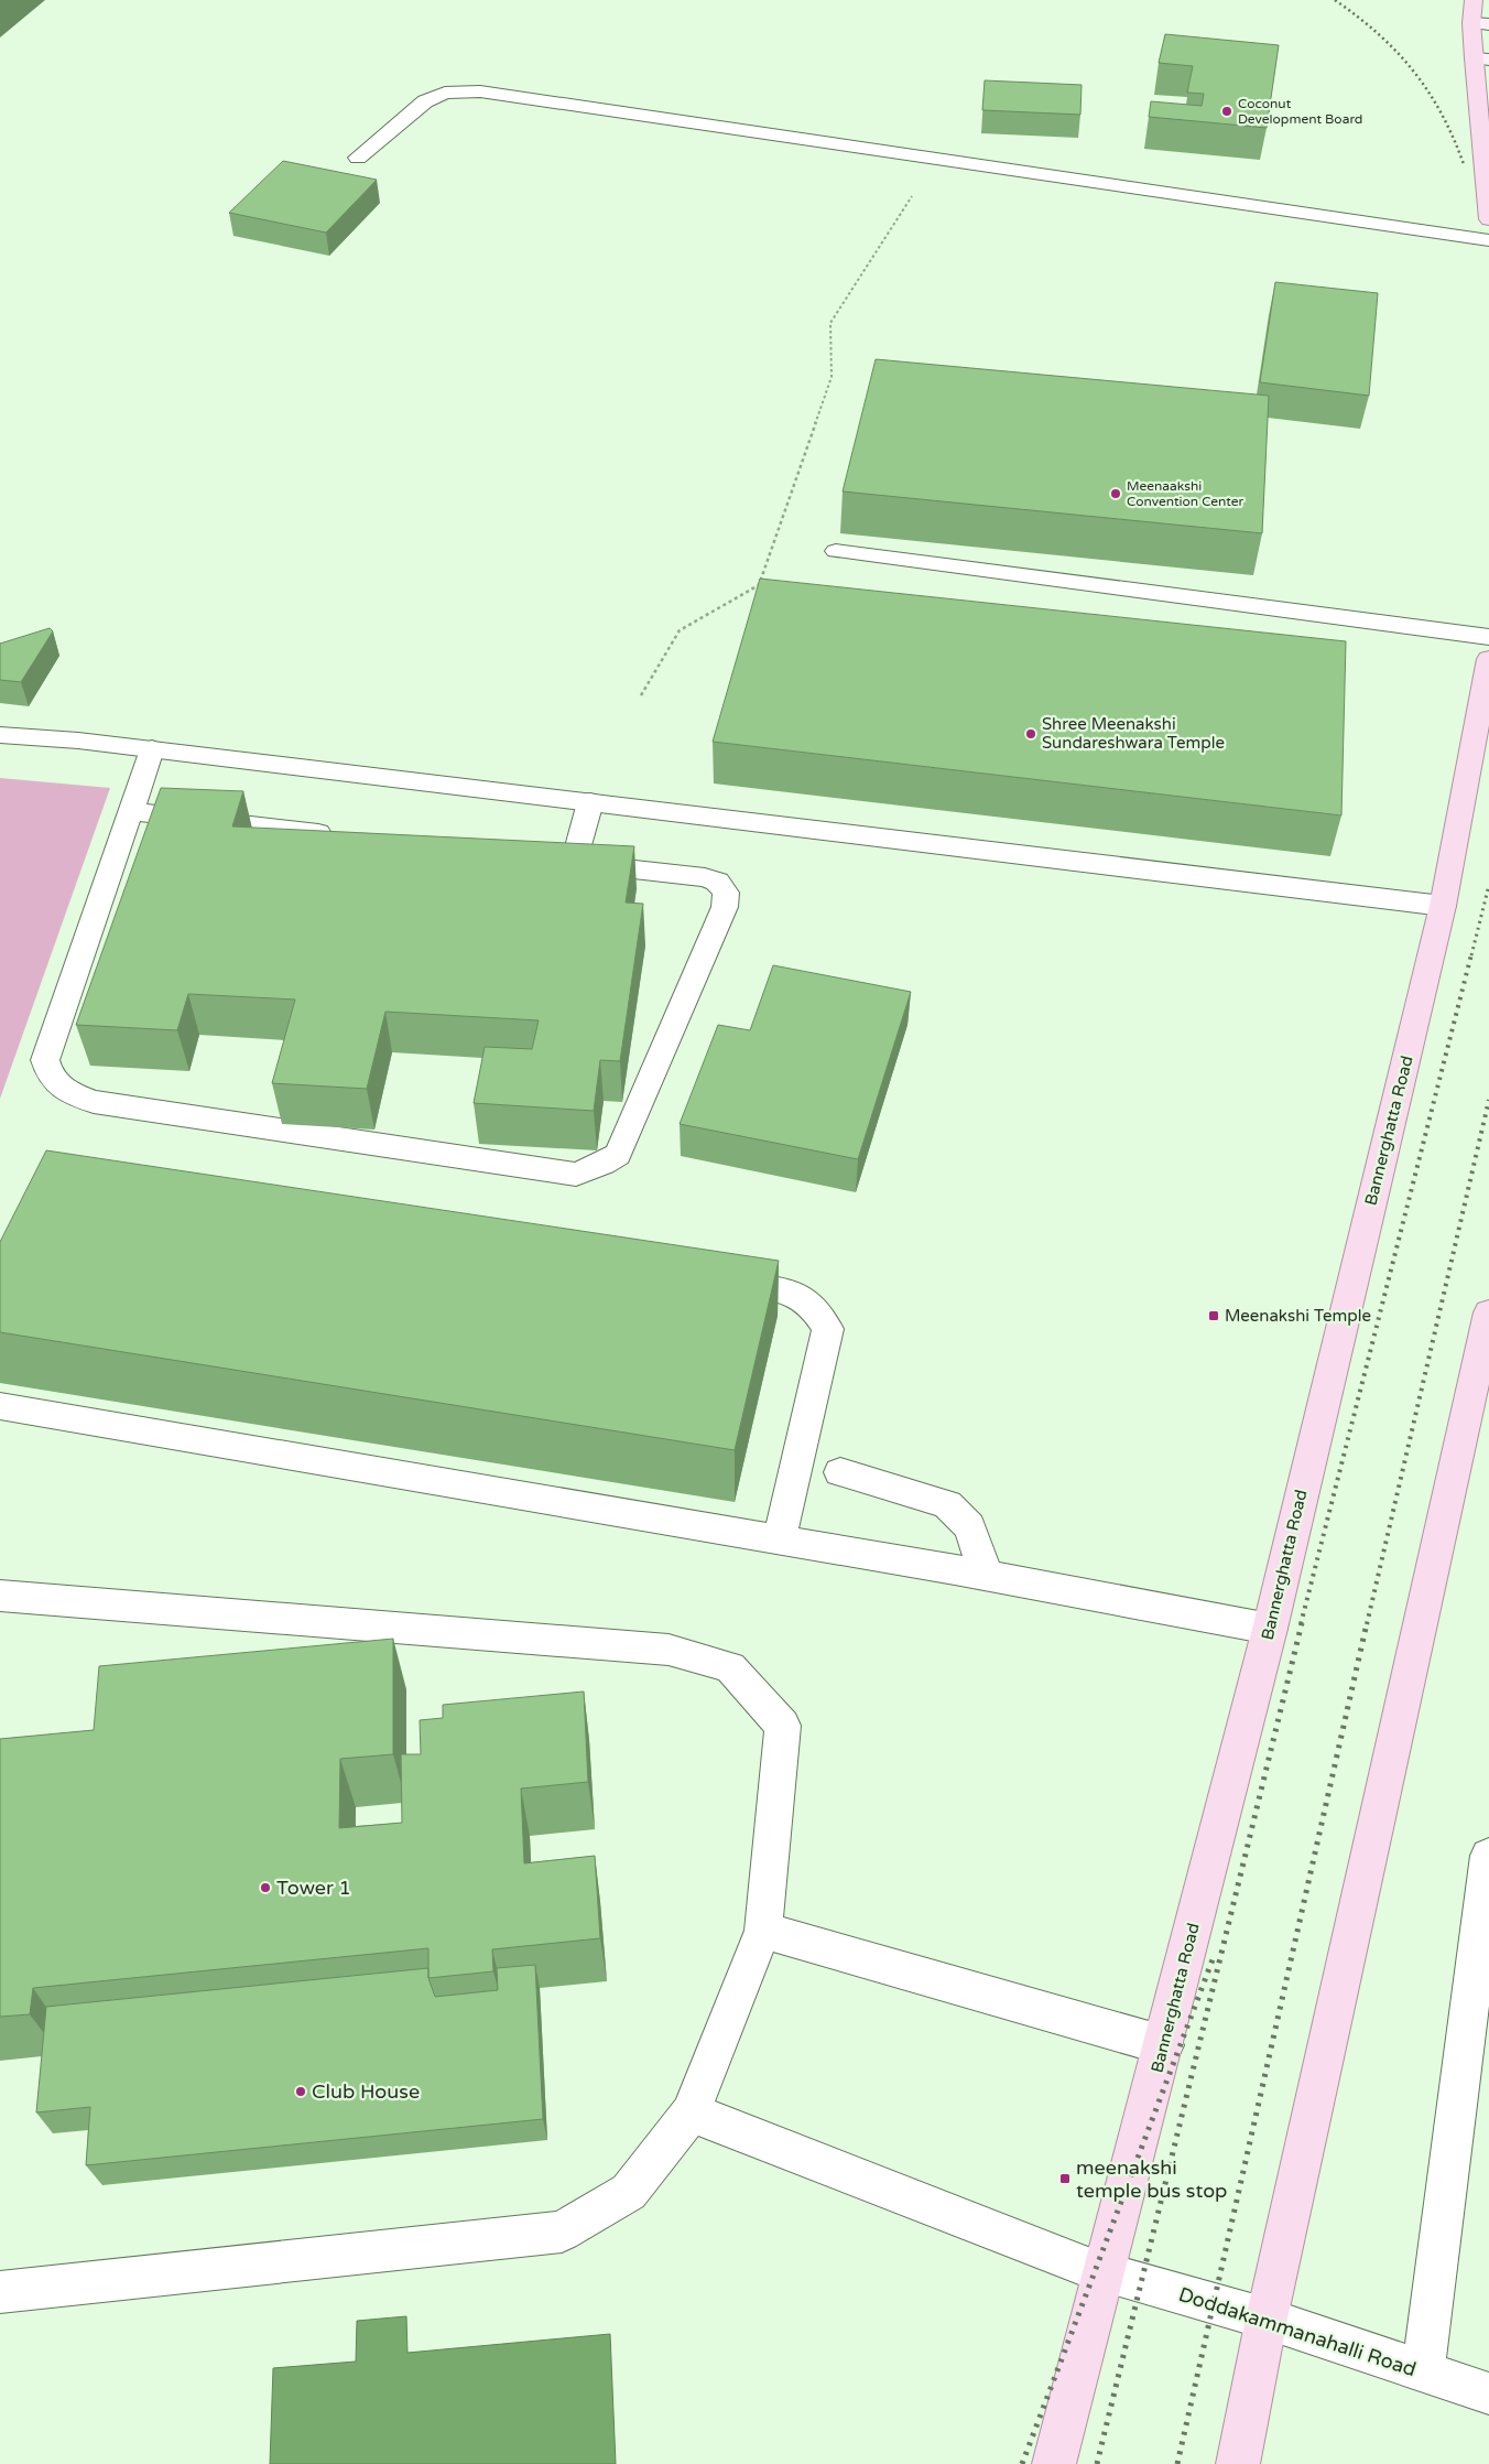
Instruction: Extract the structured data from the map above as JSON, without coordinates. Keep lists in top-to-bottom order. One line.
{"streets":{"main road":["Bannerghatta Road"],"street":["Doddakammanahalli Road"]},"crossings":[["Bannerghatta Road","Doddakammanahalli Road"]],"places":{"other":["Coconut Development Board","Meenaakshi Convention Center","Shree Meenakshi Sundareshwara Temple","Tower 1","Club House"],"transit":["Meenakshi Temple","meenakshi temple bus stop"]}}
